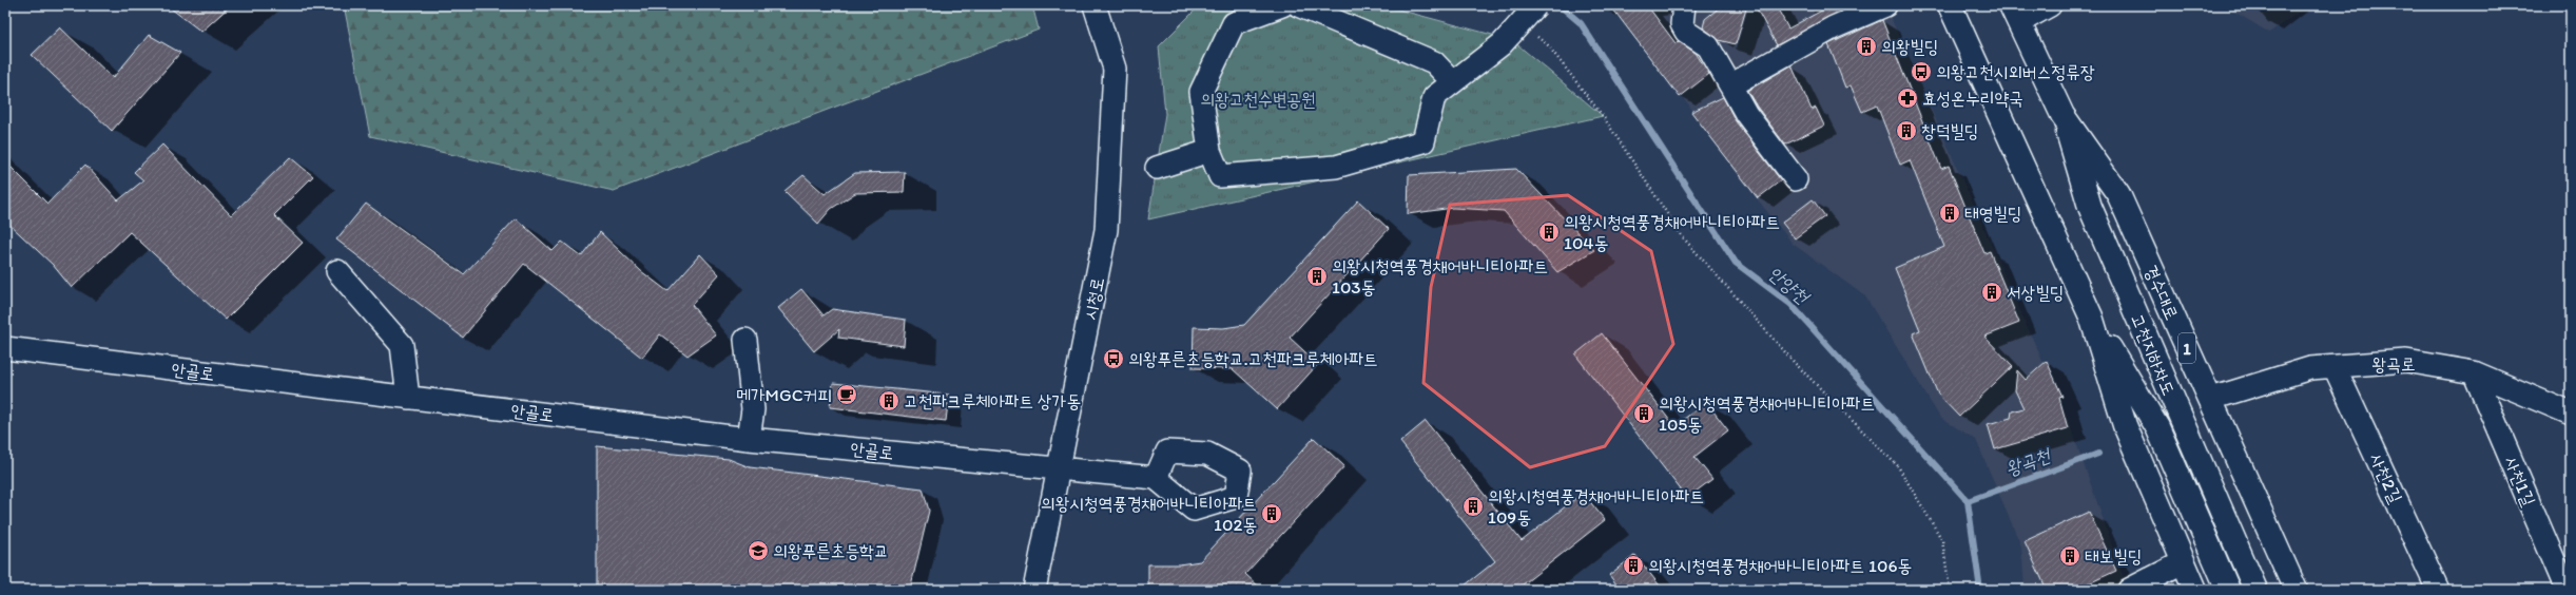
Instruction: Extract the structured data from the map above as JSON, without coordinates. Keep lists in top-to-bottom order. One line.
{"streets":{"main road":["경수대로","1","고천지하차도"],"street":["시청로","왕곡로","안골로","사천2길","사천1길"]},"crossings":[["경수대로","고천지하차도"],["경수대로","왕곡로"],["시청로","안골로"],["왕곡로","사천2길"],["왕곡로","사천1길"]],"water":["안양천","왕곡천"],"parks":["의왕고천수변공원"],"places":{"building":["의왕빌딩","창덕빌딩","태영빌딩","의왕시청역풍경채어바니티아파트 104동","의왕시청역풍경채어바니티아파트 103동","서상빌딩","고천파크루체아파트 상가동","의왕시청역풍경채어바니티아파트 105동","의왕시청역풍경채어바니티아파트 109동","의왕시청역풍경채어바니티아파트 102동","태보빌딩","의왕시청역풍경채어바니티아파트 106동"],"bus stop":["의왕고천시외버스정류장","의왕푸른초등학교.고천파크루체아파트"],"pharmacy":["효성온누리약국"],"cafe":["메가MGC커피"],"school or university":["의왕푸른초등학교"]}}
